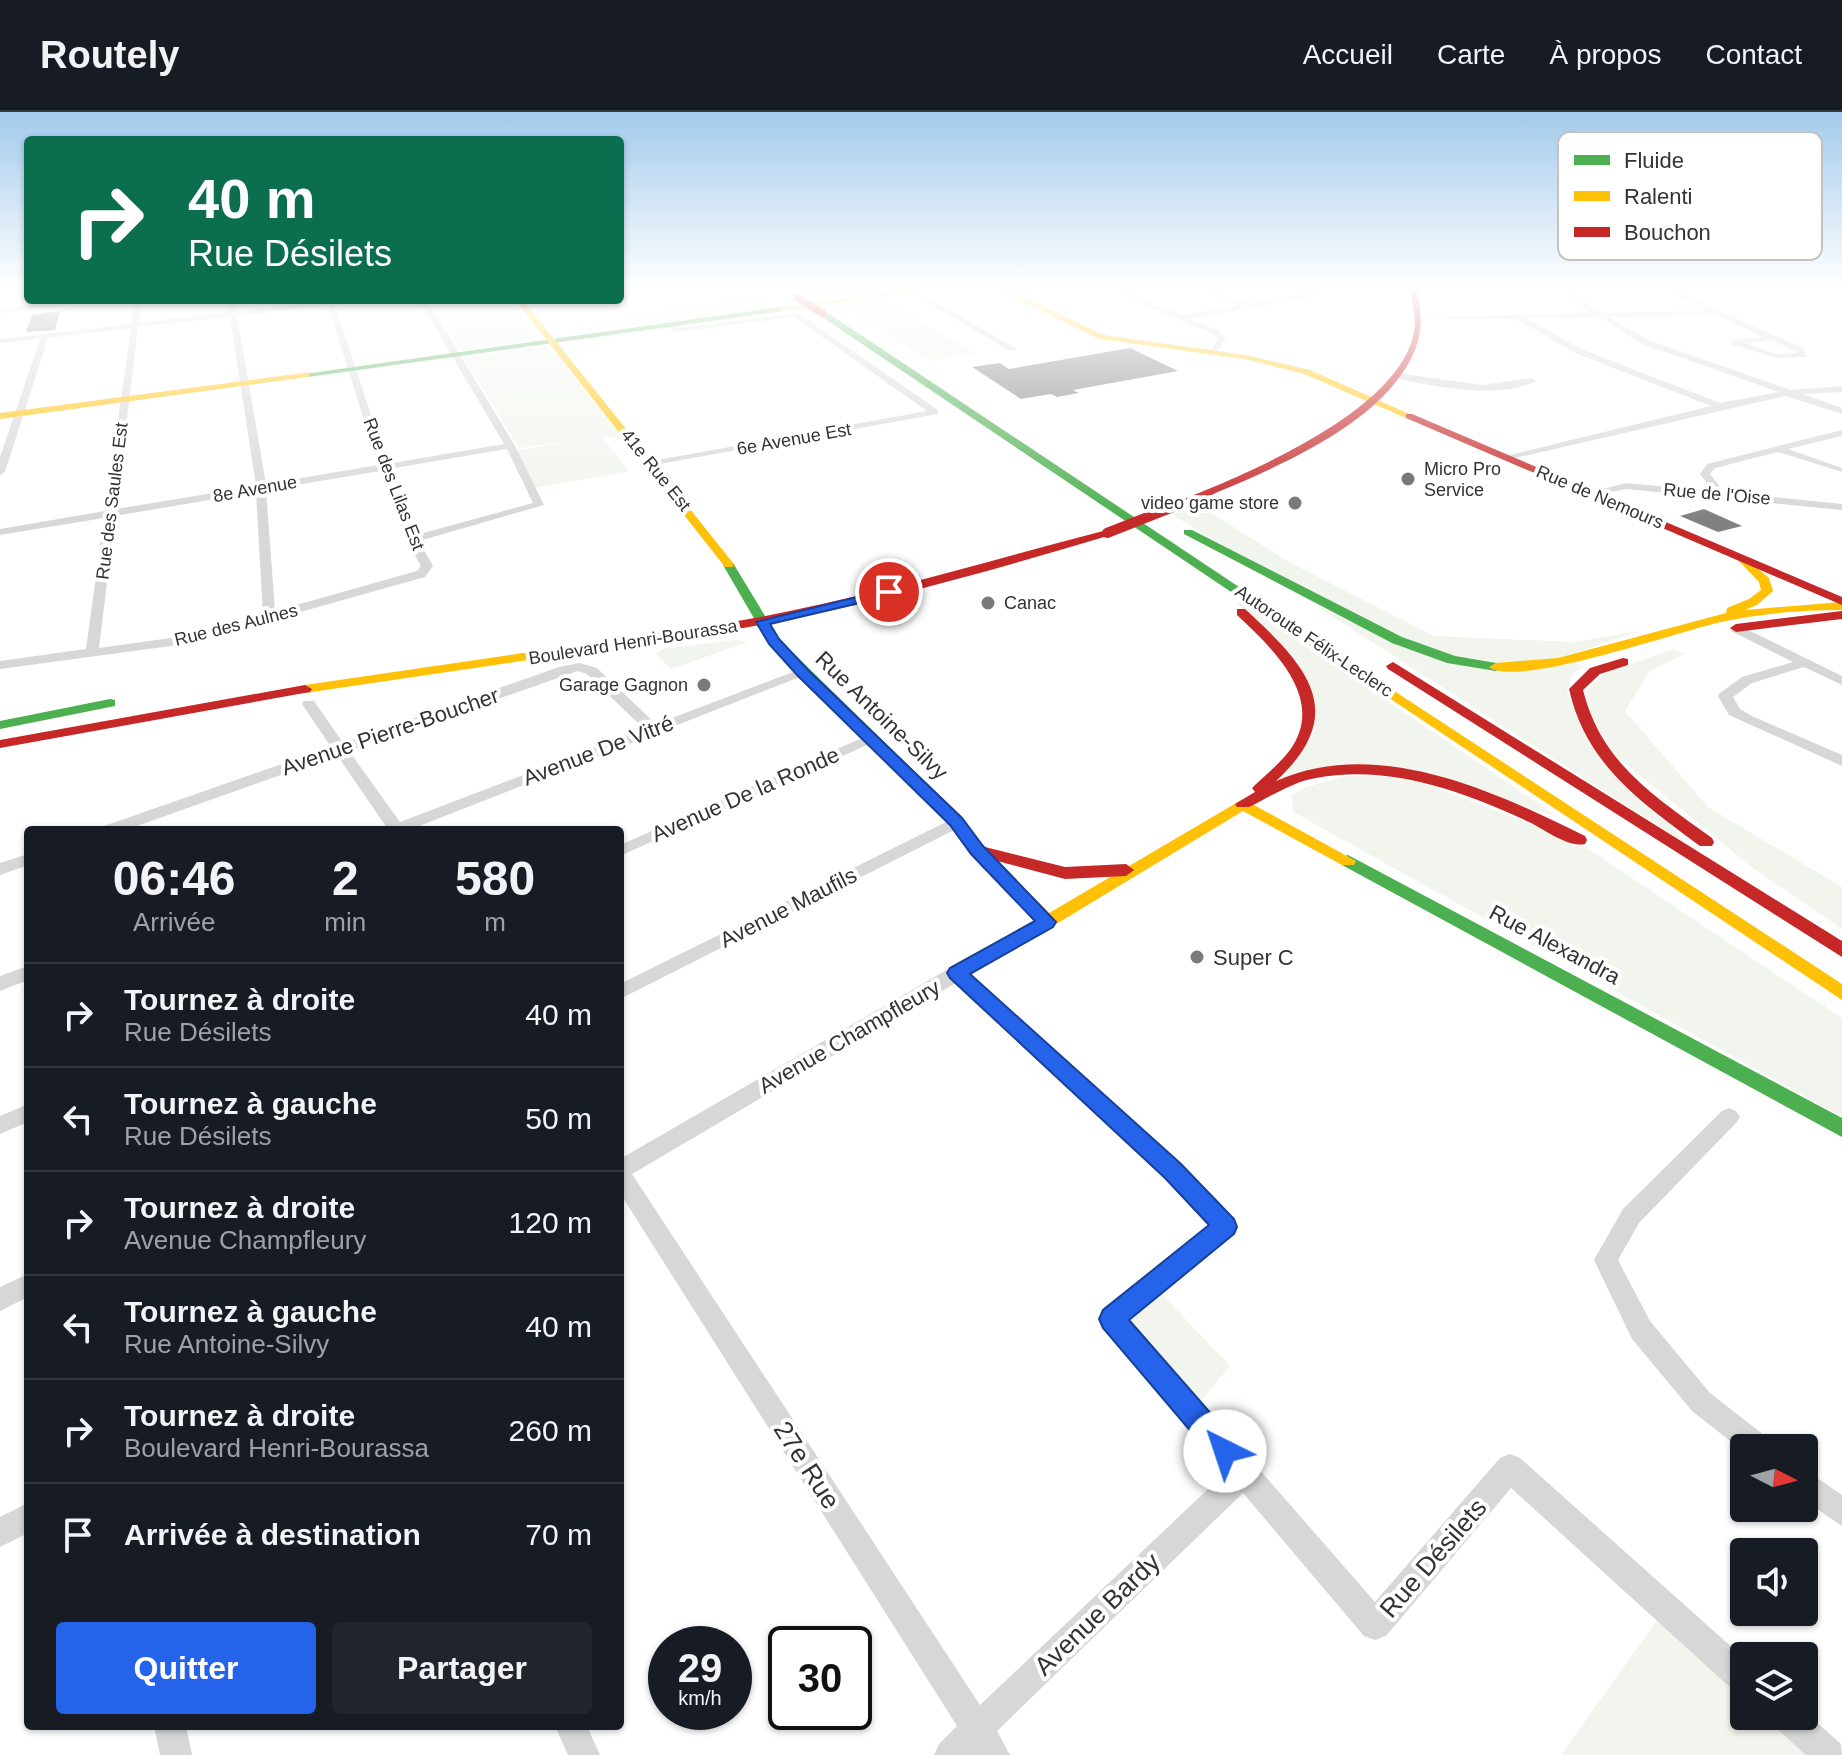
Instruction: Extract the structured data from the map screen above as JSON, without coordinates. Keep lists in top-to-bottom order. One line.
{"streets":{"main road":["41e Rue Est","Rue de Nemours","Autoroute Félix-Leclerc","Boulevard Henri-Bourassa","Rue Antoine-Silvy","Rue Alexandra","Avenue Champfleury"],"street":["6e Avenue Est","Rue des Lilas Est","8e Avenue","Rue de l'Oise","Rue des Saules Est","Rue des Aulnes","Avenue Pierre-Boucher","Avenue De Vitré","Avenue De la Ronde","Avenue Maufils","27e Rue","Rue Désilets","Avenue Bardy"]},"crossings":[["6e Avenue Est","41e Rue Est"],["41e Rue Est","Boulevard Henri-Bourassa"],["41e Rue Est","Rue Antoine-Silvy"],["Rue des Lilas Est","8e Avenue"],["Rue des Lilas Est","Rue des Aulnes"],["8e Avenue","Rue des Saules Est"],["Rue de l'Oise","Rue de Nemours"],["Rue de Nemours","Boulevard Henri-Bourassa"],["Rue des Saules Est","Rue des Aulnes"],["Boulevard Henri-Bourassa","Rue Antoine-Silvy"],["Rue Antoine-Silvy","Avenue De Vitré"],["Rue Antoine-Silvy","Avenue De la Ronde"],["Rue Antoine-Silvy","Avenue Maufils"],["Rue Antoine-Silvy","Avenue Champfleury"],["Avenue Pierre-Boucher","Avenue De Vitré"],["Rue Alexandra","Avenue Champfleury"],["Avenue Champfleury","Rue Désilets"],["27e Rue","Avenue Bardy"],["Rue Désilets","Avenue Bardy"]],"places":["Micro Pro Service","video game store","Canac","Garage Gagnon","Super C"],"legend":["Fluide","Ralenti","Bouchon"],"north":"right","page":{"header":"Routely","nav":["Accueil","Carte","À propos","Contact"],"turn":["40 m","Rue Désilets"],"eta":["06:46","Arrivée","2","min","580","m"],"list":[{"name":"Tournez à droite","note":"Rue Désilets","value":"40 m"},{"name":"Tournez à gauche","note":"Rue Désilets","value":"50 m"},{"name":"Tournez à droite","note":"Avenue Champfleury","value":"120 m"},{"name":"Tournez à gauche","note":"Rue Antoine-Silvy","value":"40 m"},{"name":"Tournez à droite","note":"Boulevard Henri-Bourassa","value":"260 m"},{"name":"Arrivée à destination","value":"70 m"}],"buttons":["Quitter","Partager"],"speed":"29 km/h","limit":"30"}}
